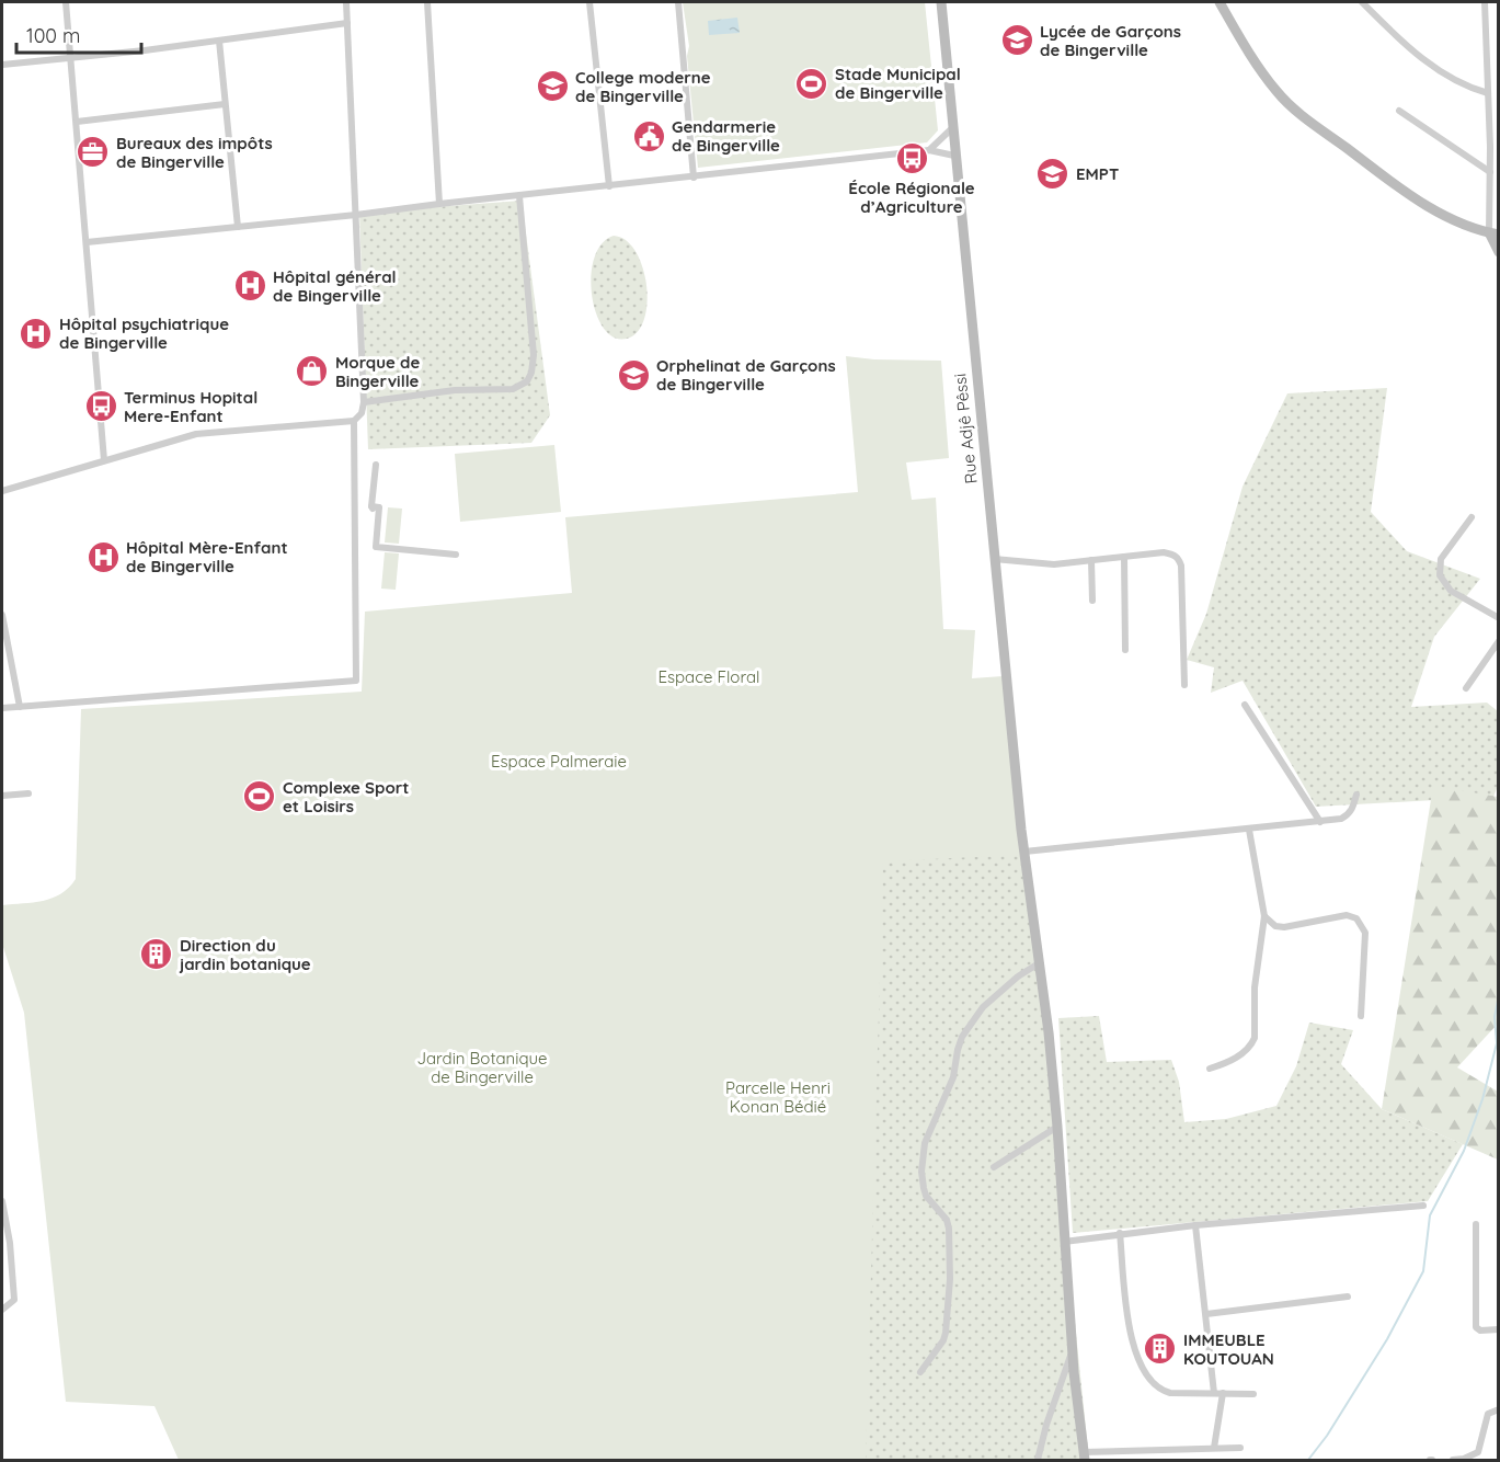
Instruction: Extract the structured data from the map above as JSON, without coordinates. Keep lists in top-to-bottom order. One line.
{"streets":{"street":["Rue Adjê Pêssi"]},"parks":["Espace Floral","Espace Palmeraie","Jardin Botanique de Bingerville","Parcelle Henri Konan Bédié"],"places":{"school or university":["Lycée de Garçons de Bingerville","College moderne de Bingerville","EMPT","Orphelinat de Garçons de Bingerville"],"sports":["Stade Municipal de Bingerville","Complexe Sport et Loisirs"],"public building":["Gendarmerie de Bingerville"],"office":["Bureaux des impôts de Bingerville"],"bus stop":["École Régionale d’Agriculture","Terminus Hopital Mere-Enfant"],"hospital":["Hôpital général de Bingerville","Hôpital psychiatrique de Bingerville","Hôpital Mère-Enfant de Bingerville"],"shop":["Morque de Bingerville"],"building":["Direction du jardin botanique","IMMEUBLE KOUTOUAN"]},"scale_bar":"100 m"}
